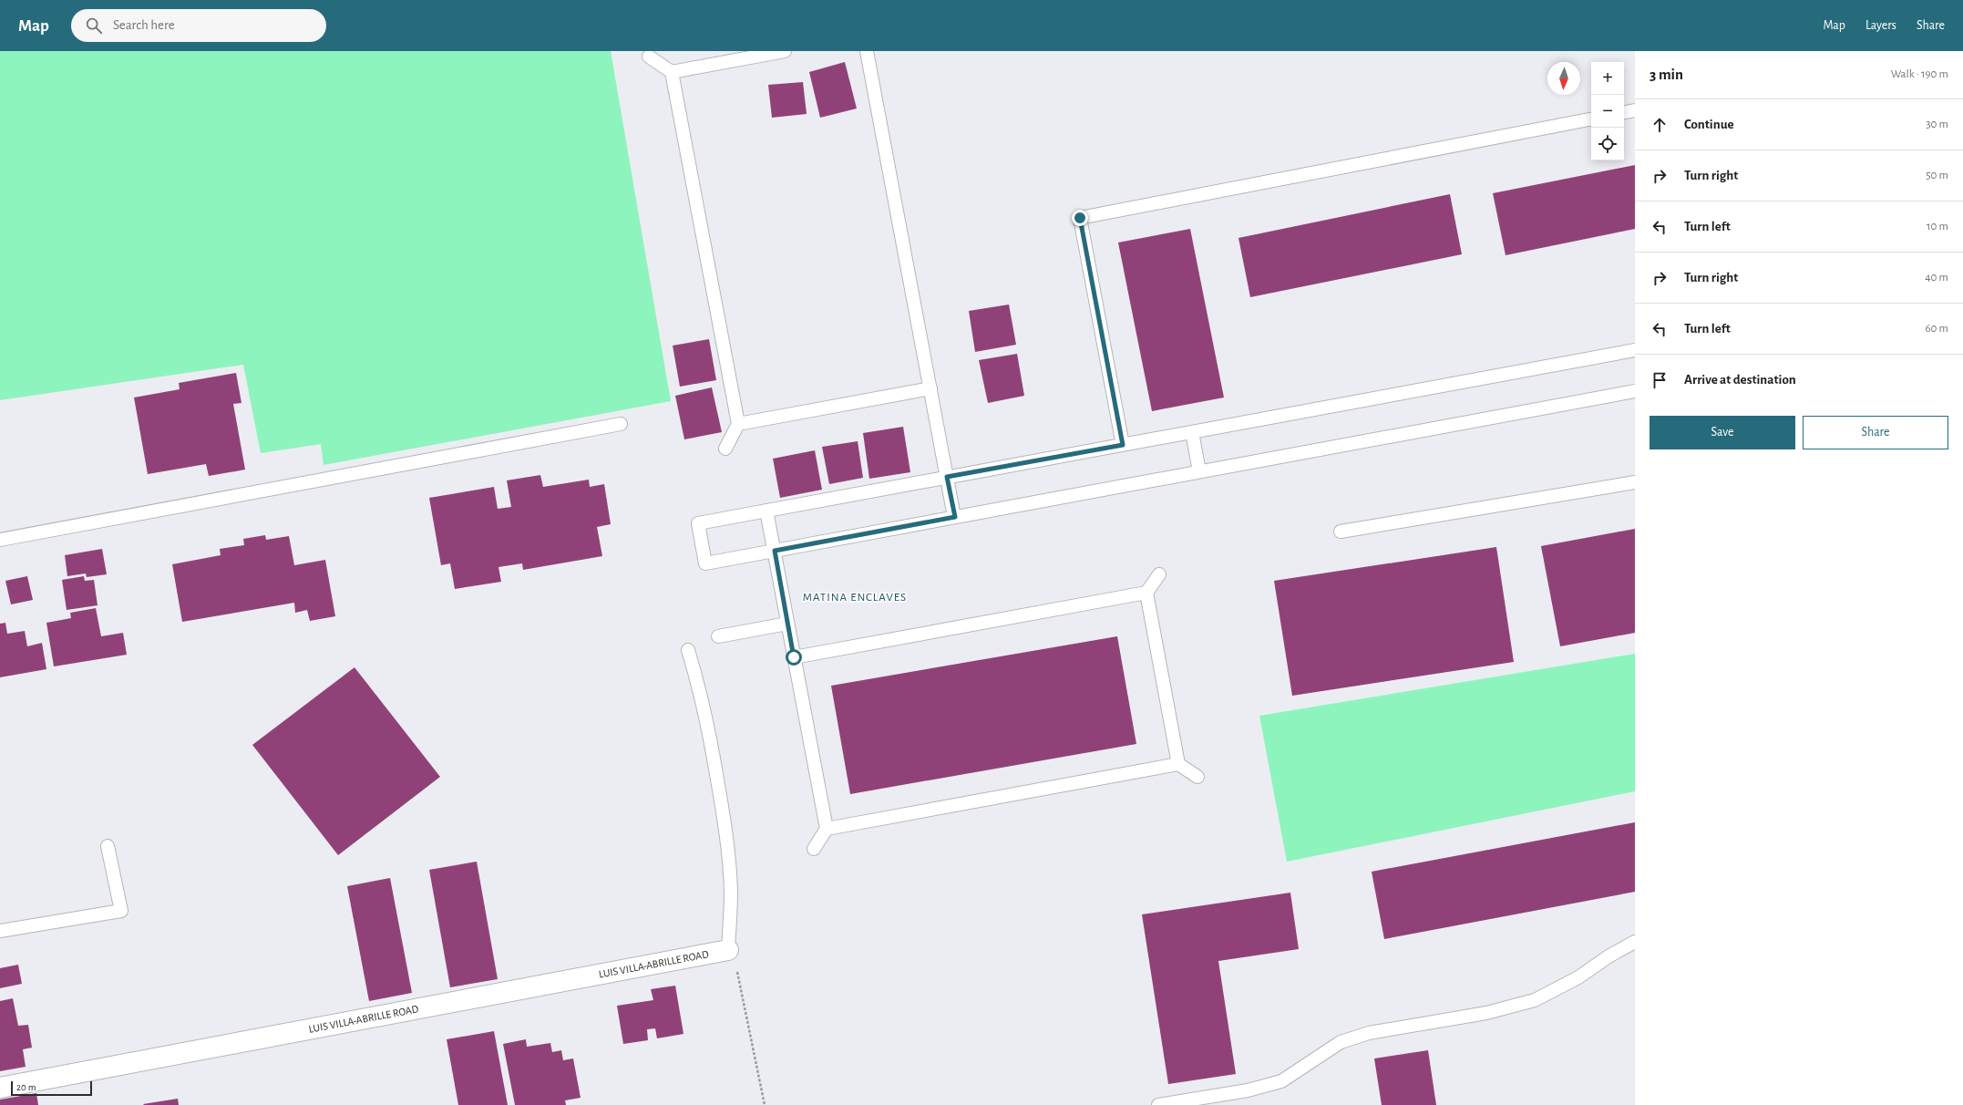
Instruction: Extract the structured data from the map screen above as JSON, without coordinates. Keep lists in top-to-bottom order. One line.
{"streets":{"street":["LUIS VILLA-ABRILLE ROAD"]},"districts":["MATINA ENCLAVES"],"scale_bar":"20 m","north":"bottom","page":{"header":"Map","search":"Search here","nav":["Map","Layers","Share"],"heading":["3 min","Walk · 190 m"],"map_buttons":["+","−"],"list":[["Continue","30 m"],["Turn right","50 m"],["Turn left","10 m"],["Turn right","40 m"],["Turn left","60 m"],"Arrive at destination"],"buttons":["Save","Share"],"scale":"20 m"}}
